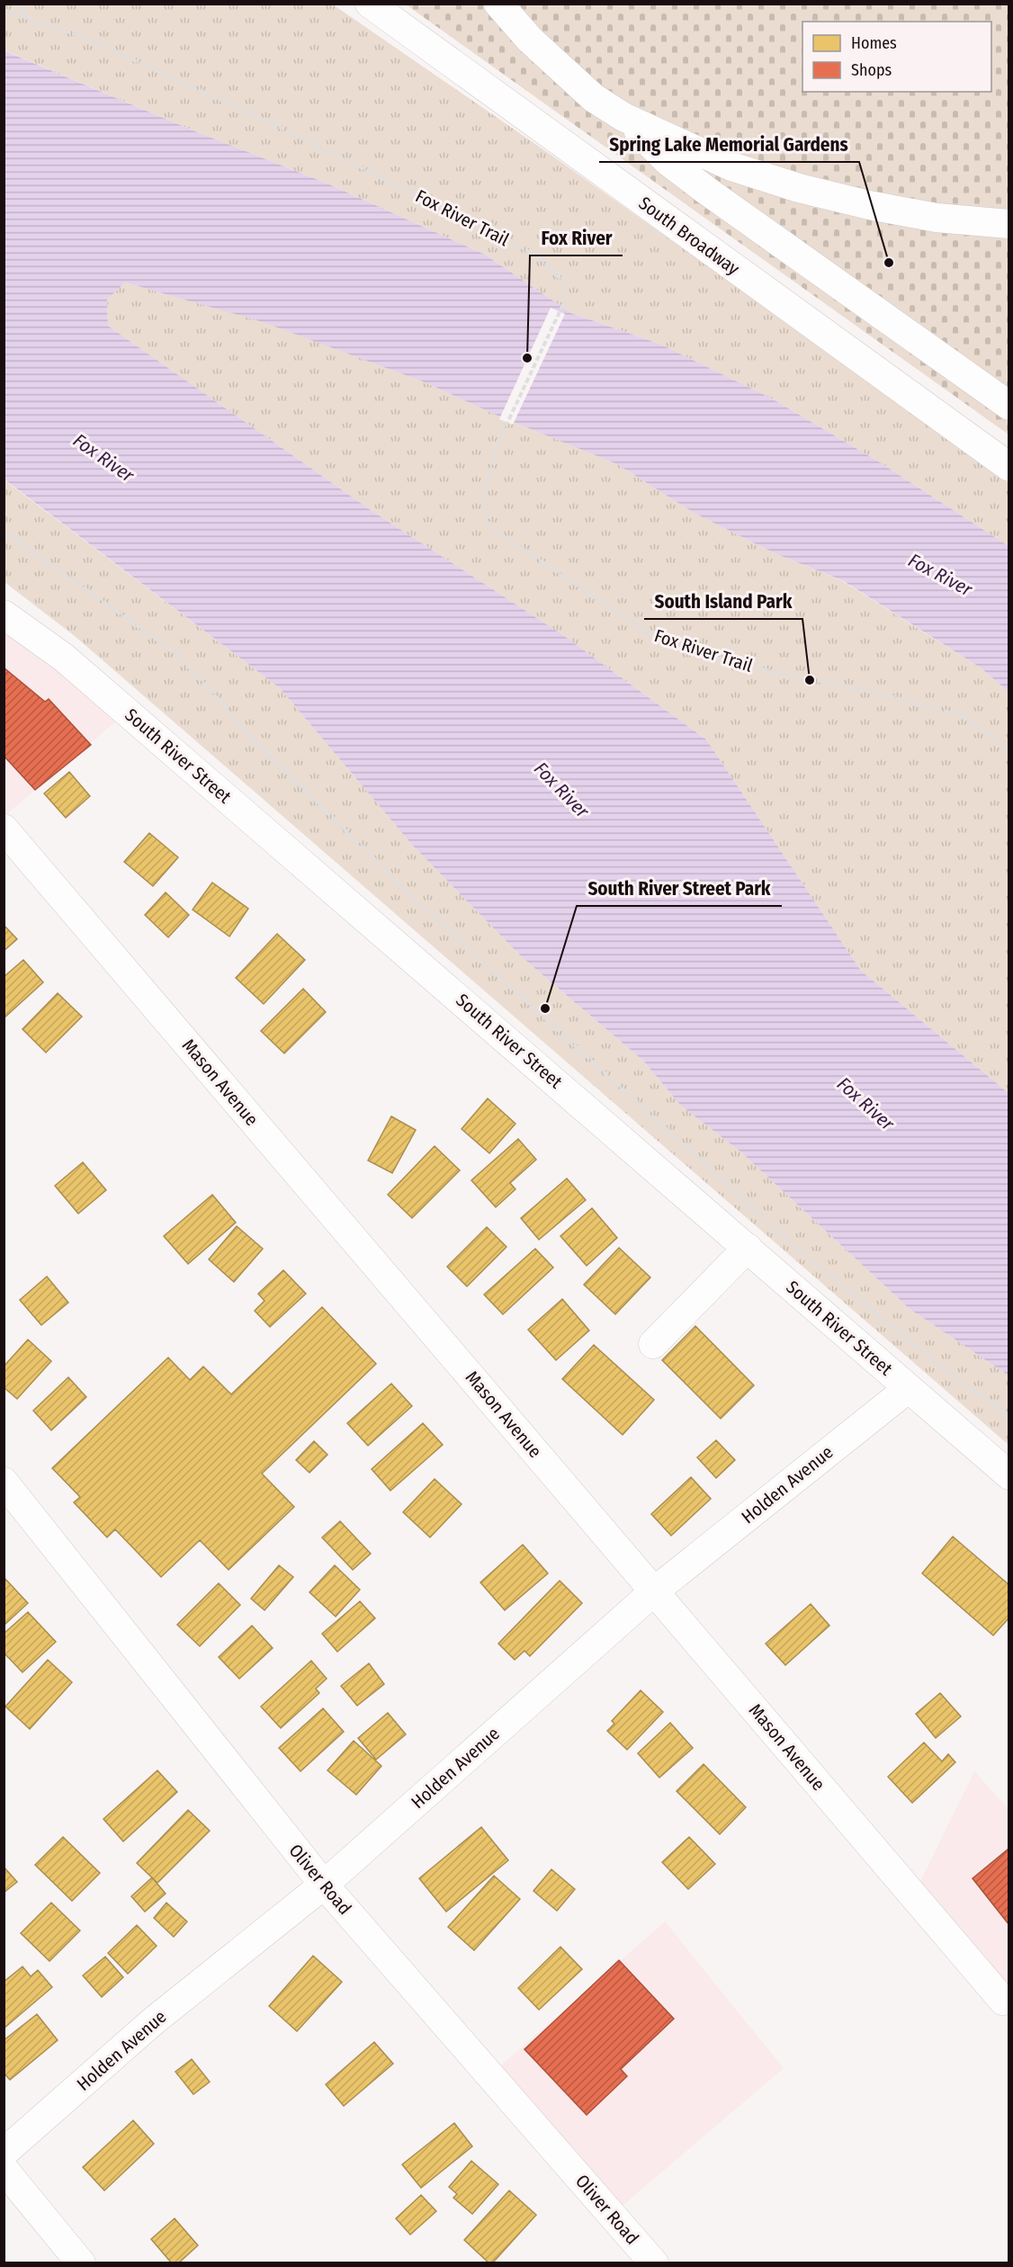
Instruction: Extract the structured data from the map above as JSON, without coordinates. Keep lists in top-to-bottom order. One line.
{"streets":{"street":["South Broadway","South River Street","Mason Avenue","Holden Avenue","Oliver Road"],"path":["Fox River Trail"]},"crossings":[["South River Street","Holden Avenue"],["Mason Avenue","Holden Avenue"],["Holden Avenue","Oliver Road"]],"water":["Fox River"],"places":["Spring Lake Memorial Gardens","Fox River","South Island Park","South River Street Park"],"legend":["Homes","Shops"]}
